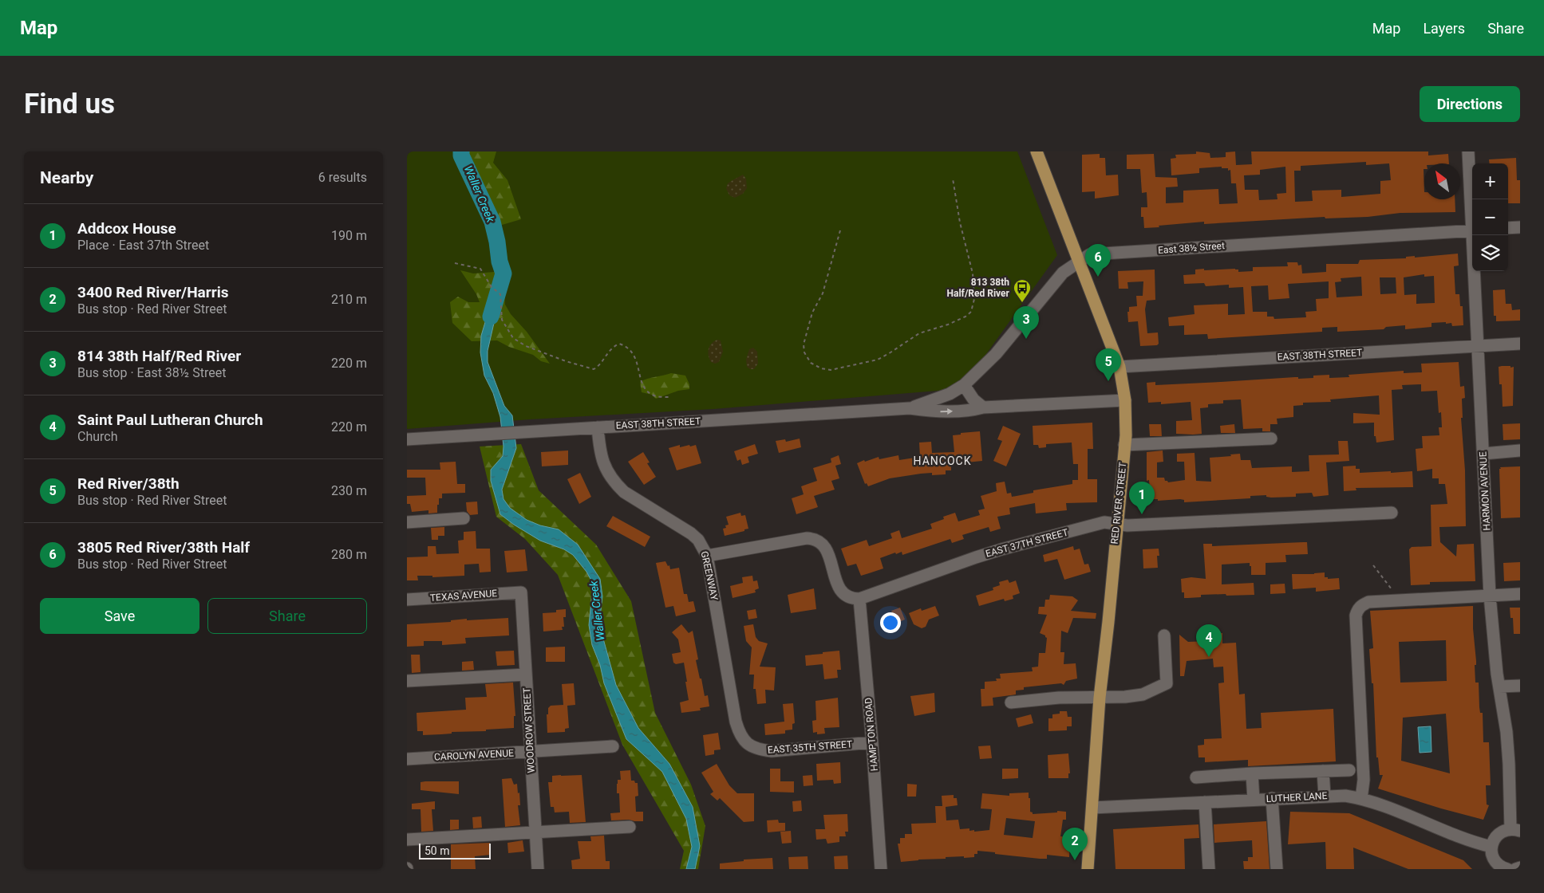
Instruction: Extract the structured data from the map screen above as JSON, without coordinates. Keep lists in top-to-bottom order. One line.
{"streets":{"main road":["RED RIVER STREET"],"street":["East 38½ Street","EAST 38TH STREET","HARMON AVENUE","EAST 37TH STREET","GREENWAY","TEXAS AVENUE","WOODROW STREET","HAMPTON ROAD","EAST 35TH STREET","CAROLYN AVENUE","LUTHER LANE"]},"crossings":[["East 38½ Street","EAST 38TH STREET"],["East 38½ Street","RED RIVER STREET"],["EAST 38TH STREET","HARMON AVENUE"],["EAST 38TH STREET","RED RIVER STREET"],["EAST 38TH STREET","GREENWAY"],["RED RIVER STREET","EAST 37TH STREET"],["RED RIVER STREET","LUTHER LANE"],["EAST 37TH STREET","HAMPTON ROAD"],["GREENWAY","EAST 35TH STREET"],["TEXAS AVENUE","WOODROW STREET"],["WOODROW STREET","CAROLYN AVENUE"],["HAMPTON ROAD","EAST 35TH STREET"]],"districts":["HANCOCK"],"water":["Waller Creek"],"places":{"bus stop":["813 38th Half/Red River"]},"scale_bar":"50 m","north":"top left","page":{"header":"Map","nav":["Map","Layers","Share"],"buttons":["Directions",["Save","Share"]],"title":"Find us","heading":["Nearby","6 results"],"map_buttons":["+","−"],"list":[{"mark":"1","name":"Addcox House","note":"Place · East 37th Street","value":"190 m"},{"mark":"2","name":"3400 Red River/Harris","note":"Bus stop · Red River Street","value":"210 m"},{"mark":"3","name":"814 38th Half/Red River","note":"Bus stop · East 38½ Street","value":"220 m"},{"mark":"4","name":"Saint Paul Lutheran Church","note":"Church","value":"220 m"},{"mark":"5","name":"Red River/38th","note":"Bus stop · Red River Street","value":"230 m"},{"mark":"6","name":"3805 Red River/38th Half","note":"Bus stop · Red River Street","value":"280 m"}],"pins":["6","3","5","1","4","2"],"scale":"50 m"}}
